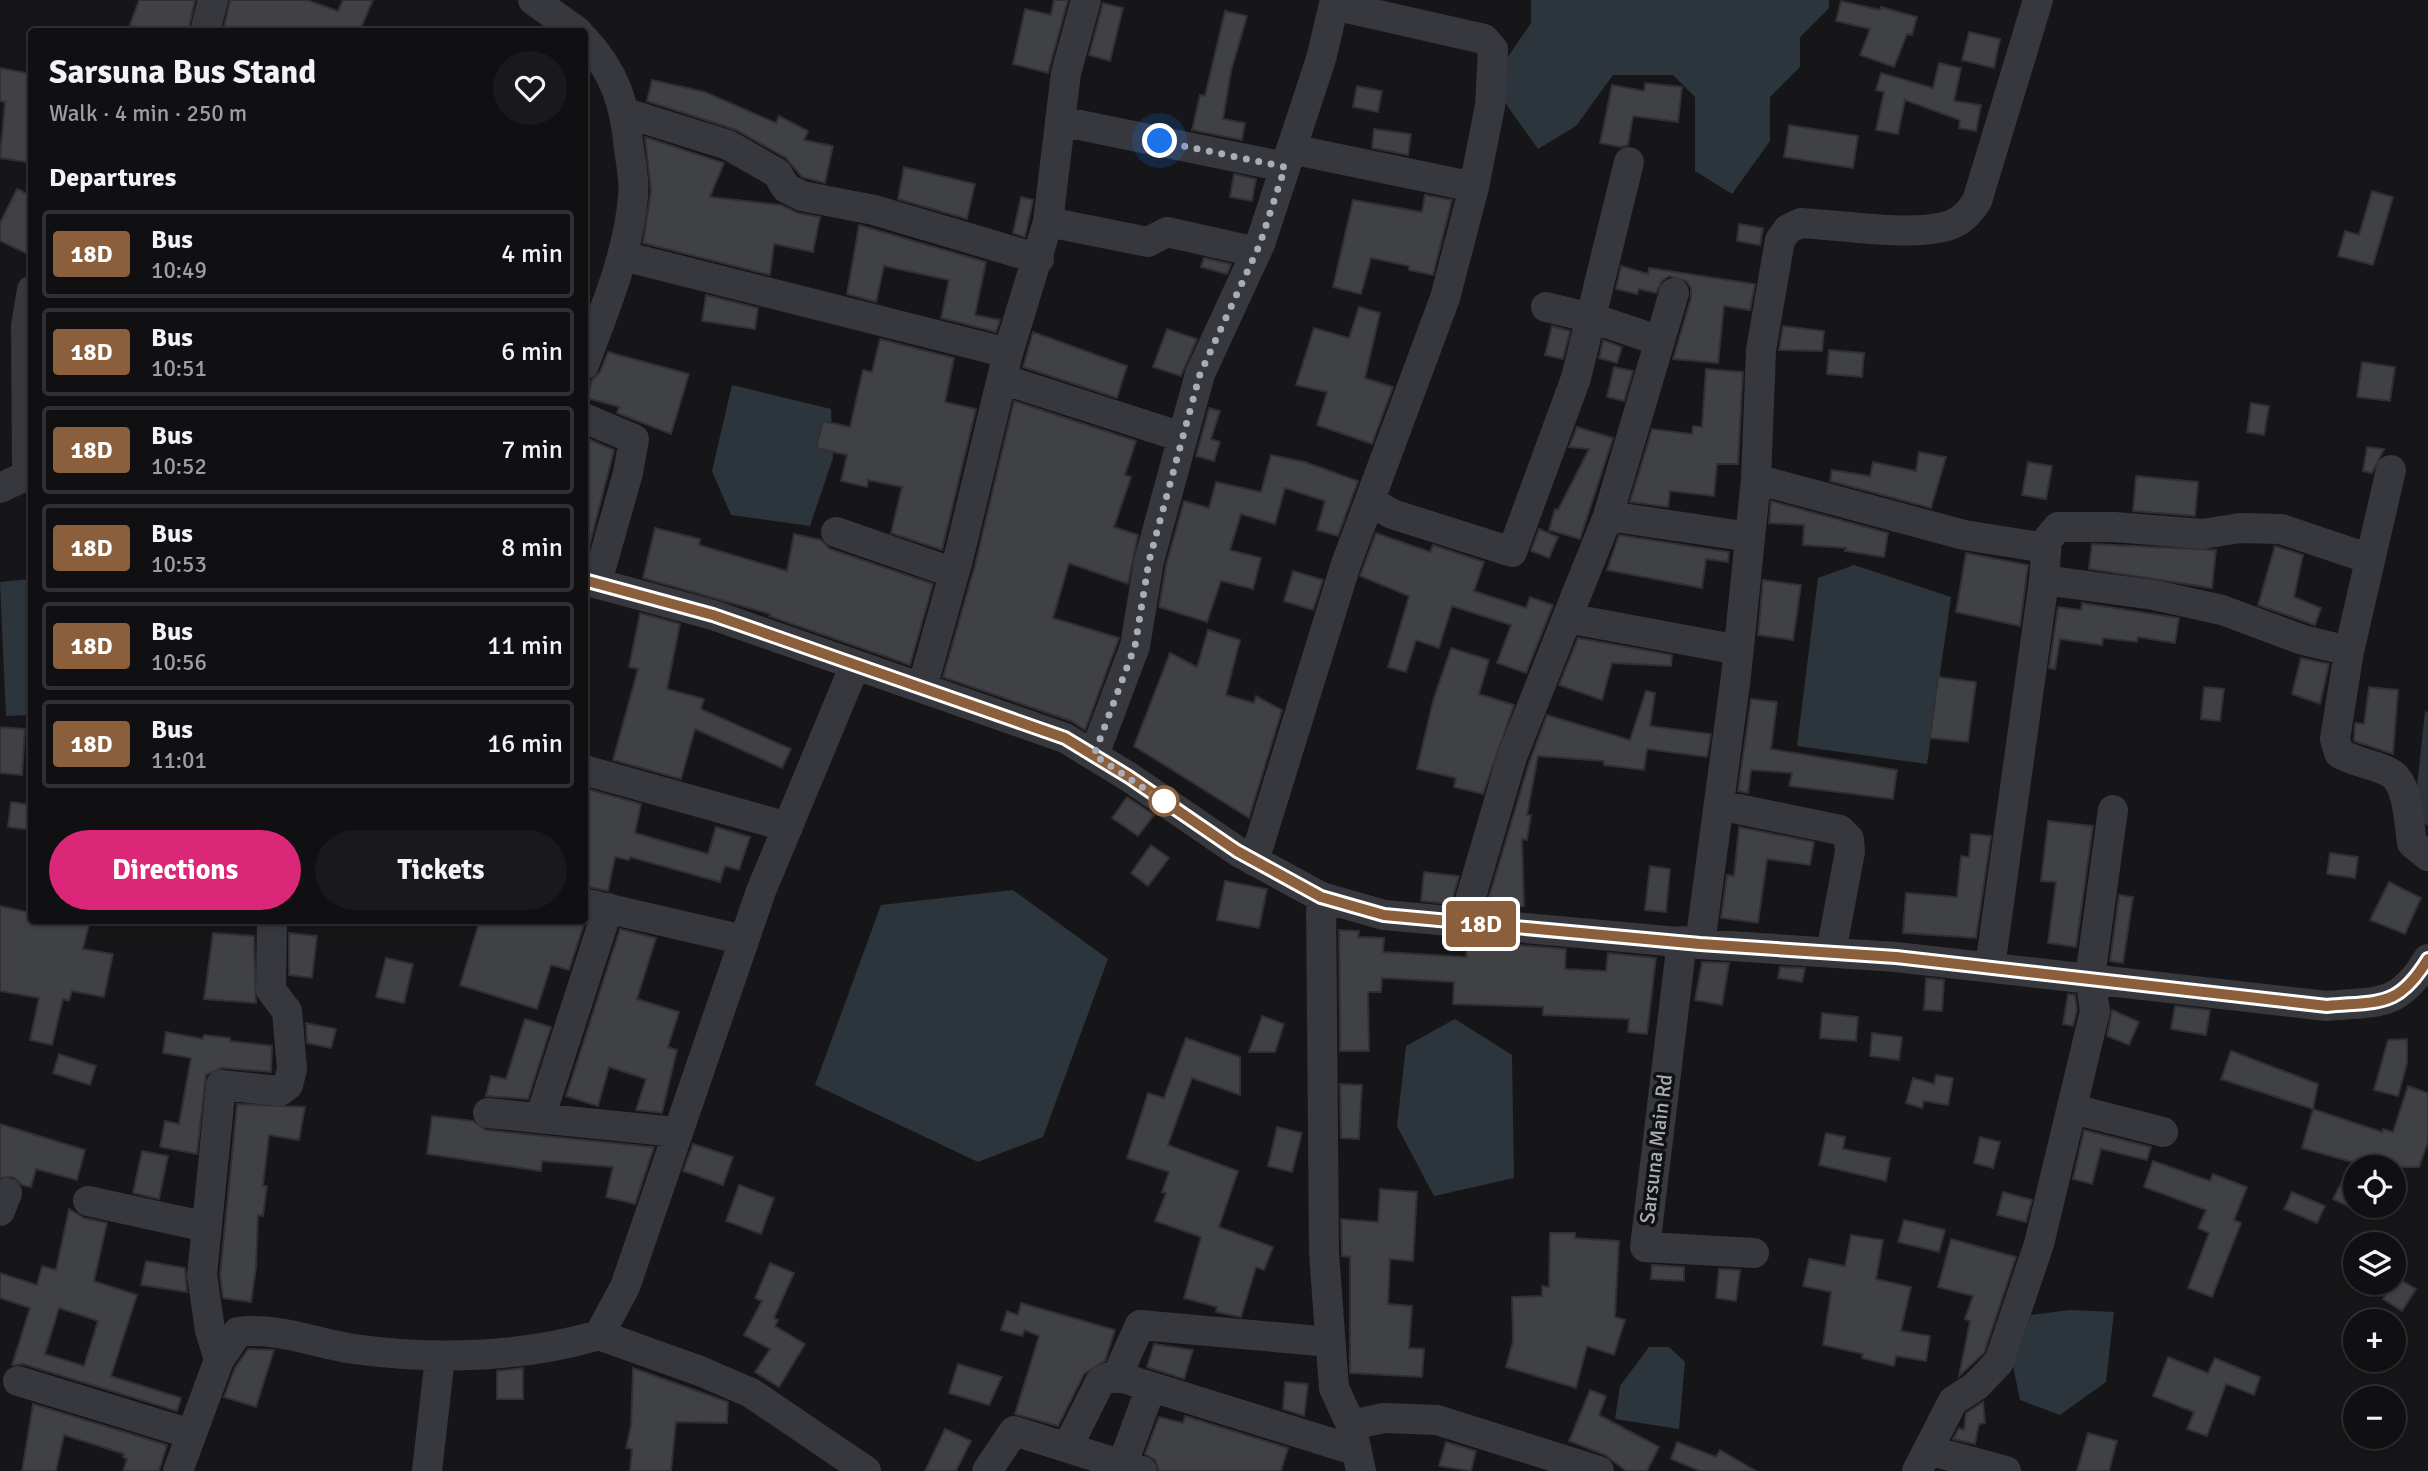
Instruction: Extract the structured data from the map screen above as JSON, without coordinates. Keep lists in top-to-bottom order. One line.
{"streets":{"street":["Sarsuna Main Rd"]},"lines":["bus line 18D"],"page":{"on_map":"18D","heading":[["Sarsuna Bus Stand","Walk · 4 min · 250 m"],"Departures"],"list":[{"mark":"18D","name":"Bus","note":"10:49","value":"4 min"},{"mark":"18D","name":"Bus","note":"10:51","value":"6 min"},{"mark":"18D","name":"Bus","note":"10:52","value":"7 min"},{"mark":"18D","name":"Bus","note":"10:53","value":"8 min"},{"mark":"18D","name":"Bus","note":"10:56","value":"11 min"},{"mark":"18D","name":"Bus","note":"11:01","value":"16 min"}],"buttons":["Directions","Tickets"],"map_buttons":["+","−"]}}
